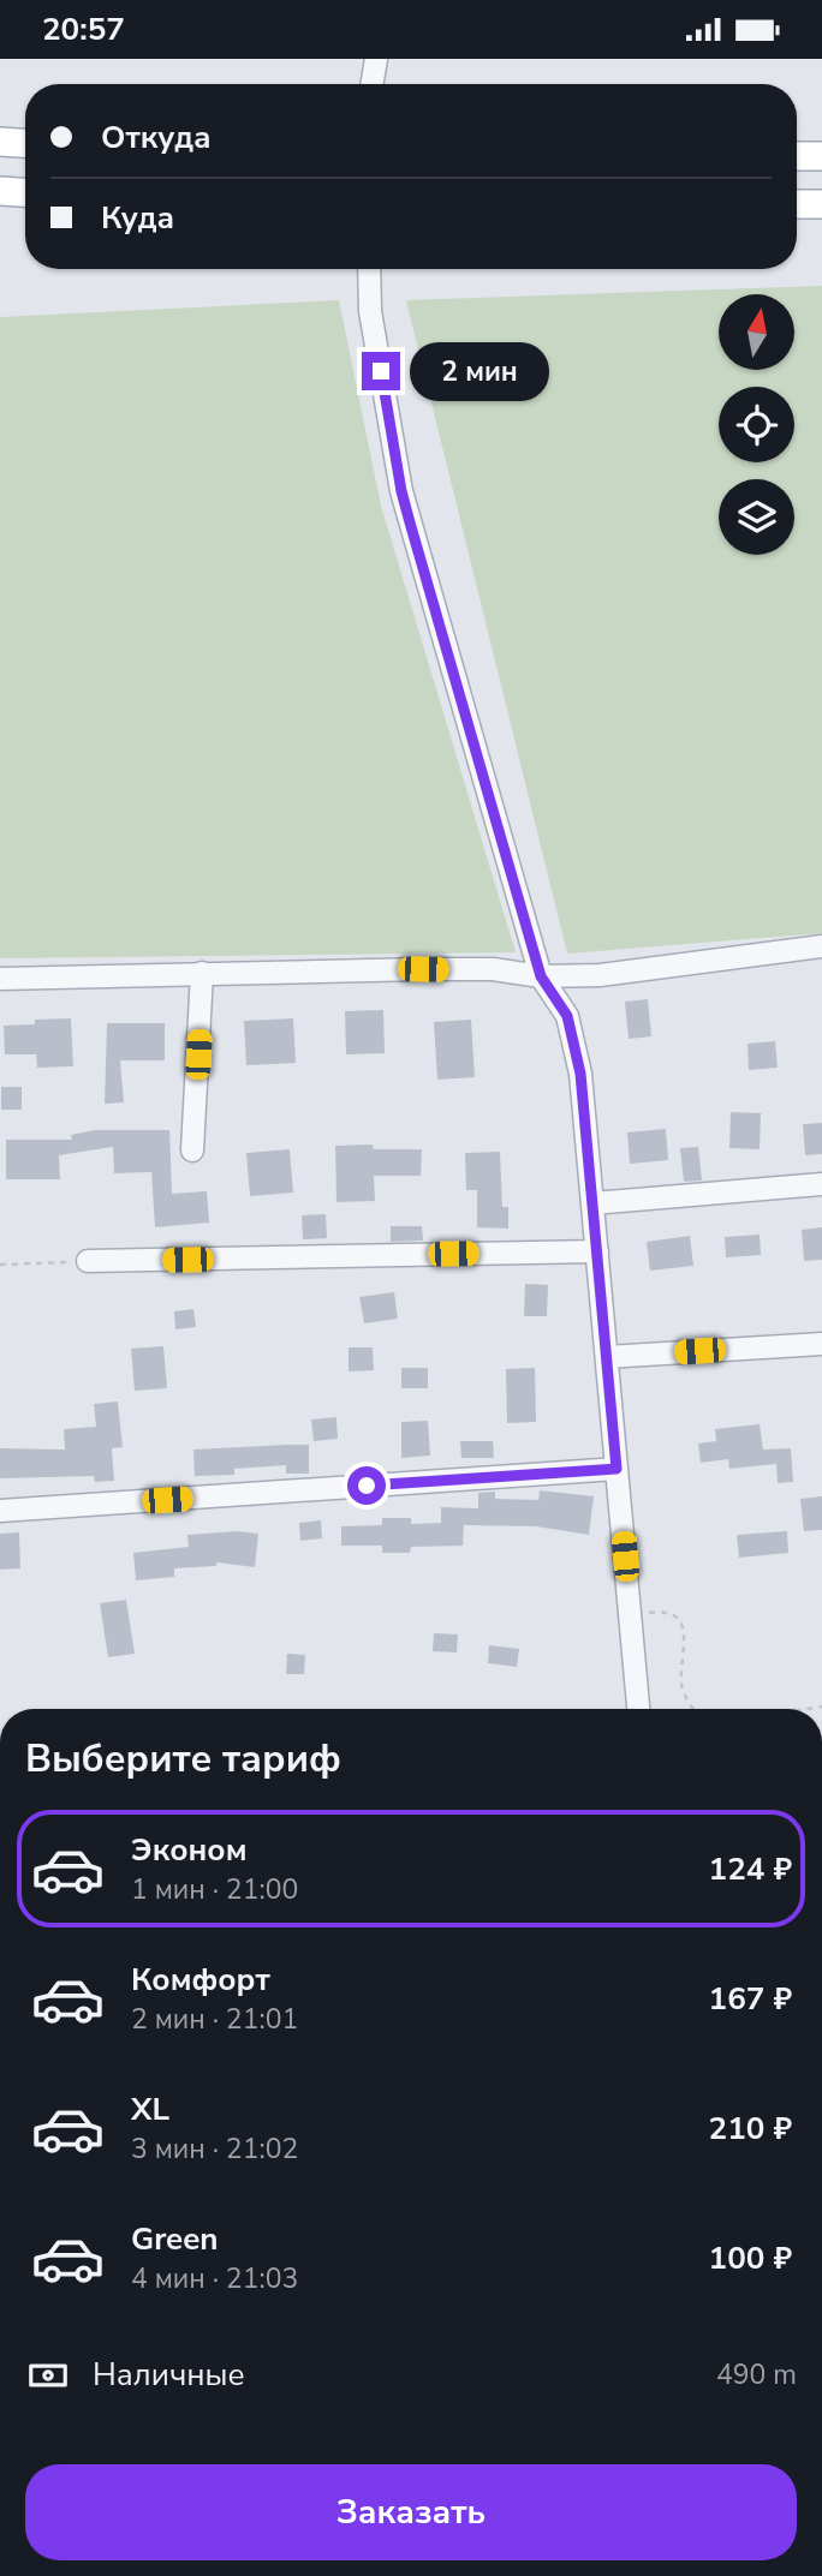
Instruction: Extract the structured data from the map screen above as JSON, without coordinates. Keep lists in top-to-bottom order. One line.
{"north":"top","page":{"status":"20:57","banner":["Откуда","Куда"],"bubble":"2 мин","heading":"Выберите тариф","list":[{"name":"Эконом","note":"1 мин · 21:00","value":"124 ₽"},{"name":"Комфорт","note":"2 мин · 21:01","value":"167 ₽"},{"name":"XL","note":"3 мин · 21:02","value":"210 ₽"},{"name":"Green","note":"4 мин · 21:03","value":"100 ₽"}],"pay":["Наличные","490 m"],"buttons":"Заказать"}}
